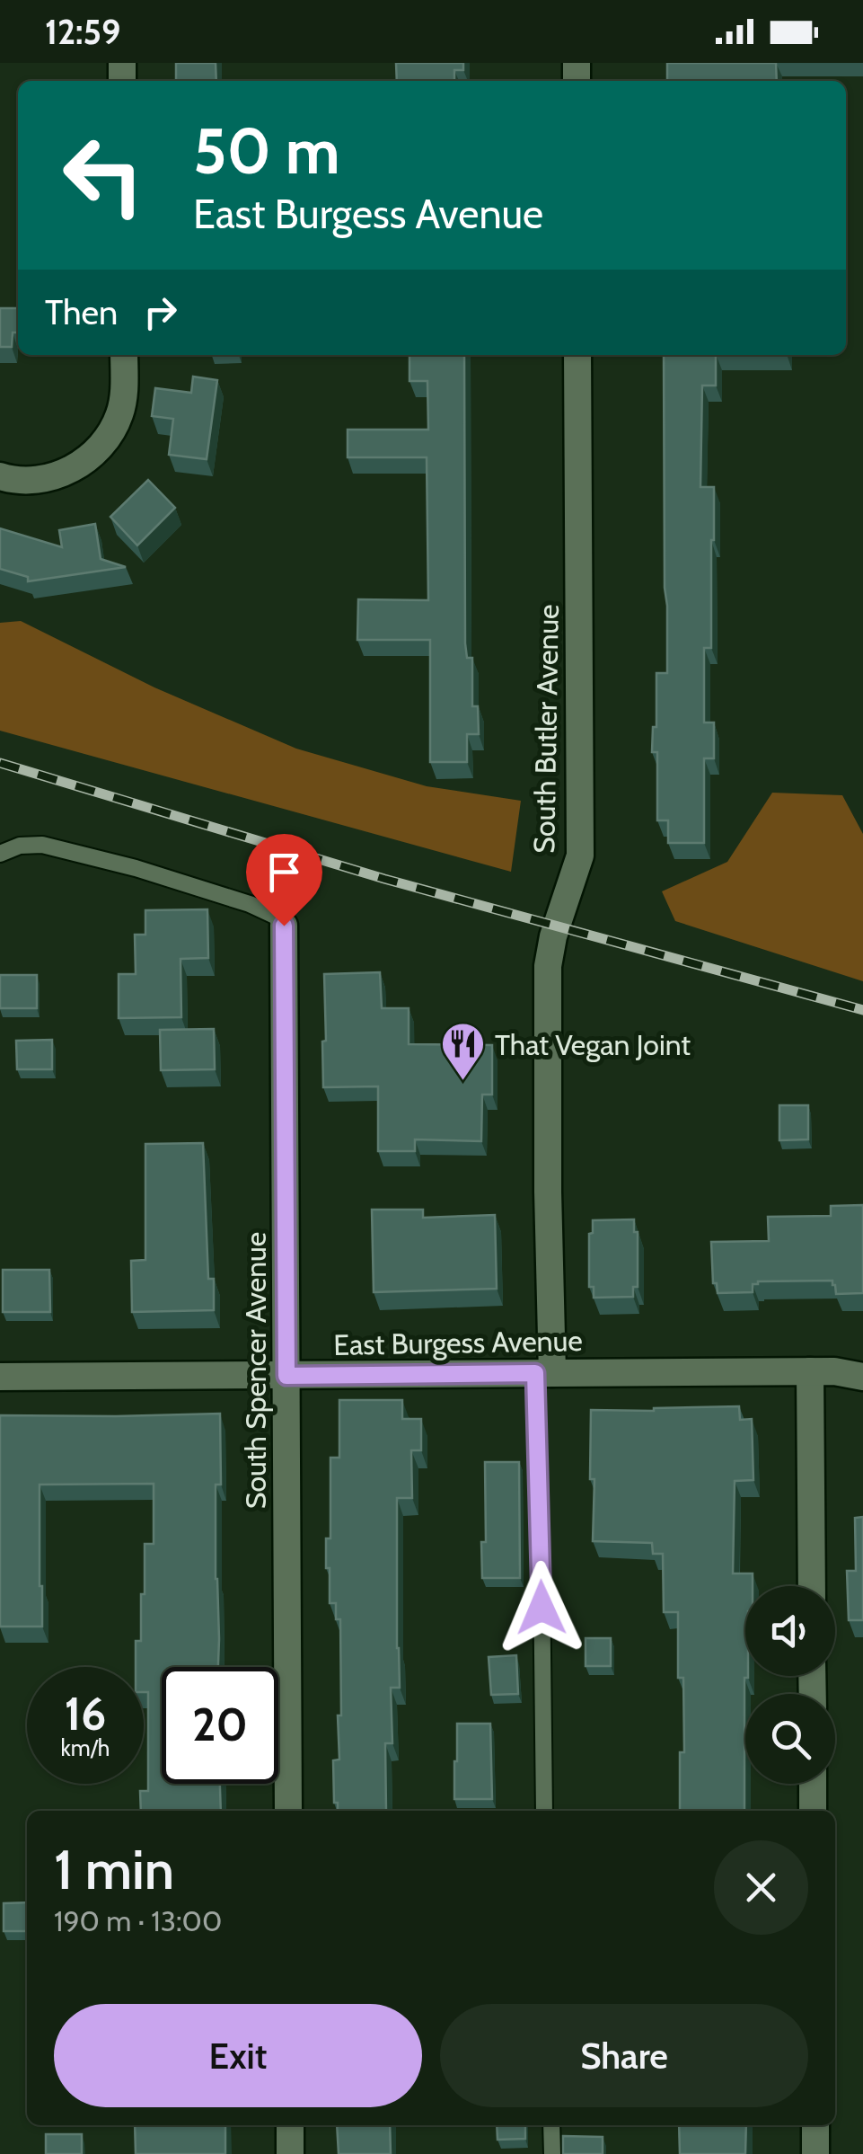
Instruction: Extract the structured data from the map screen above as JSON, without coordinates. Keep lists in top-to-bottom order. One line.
{"streets":{"street":["South Butler Avenue","East Burgess Avenue","South Spencer Avenue"]},"crossings":[["South Butler Avenue","East Burgess Avenue"],["East Burgess Avenue","South Spencer Avenue"]],"places":{"restaurant":["That Vegan Joint"]},"page":{"status":"12:59","turn":["50 m","East Burgess Avenue"],"then":"Then","speed":"16 km/h","limit":"20","heading":["1 min","190 m · 13:00"],"buttons":["Exit","Share"]}}
